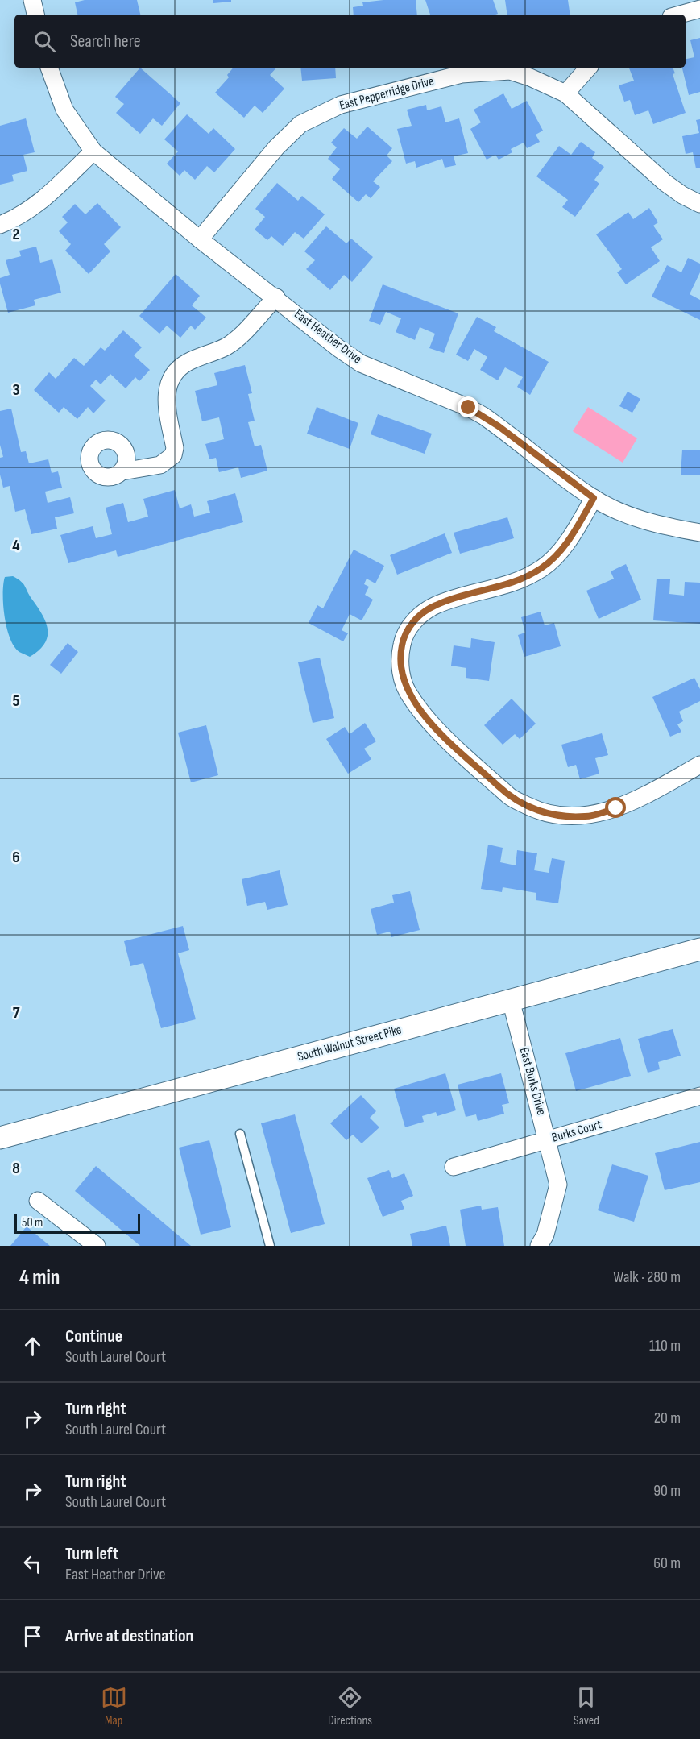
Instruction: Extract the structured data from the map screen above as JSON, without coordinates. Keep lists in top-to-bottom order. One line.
{"streets":{"street":["East Pepperridge Drive","East Heather Drive","South Walnut Street Pike","East Burks Drive","Burks Court"]},"crossings":[["East Pepperridge Drive","East Heather Drive"],["South Walnut Street Pike","East Burks Drive"],["East Burks Drive","Burks Court"]],"scale_bar":"50 m","page":{"search":"Search here","scale":"50 m","heading":["4 min","Walk · 280 m"],"list":[["Continue","South Laurel Court","110 m"],["Turn right","South Laurel Court","20 m"],["Turn right","South Laurel Court","90 m"],["Turn left","East Heather Drive","60 m"],"Arrive at destination"],"nav":["Map","Directions","Saved"]},"grid":{"rows":["2","3","4","5","6","7","8"]}}
